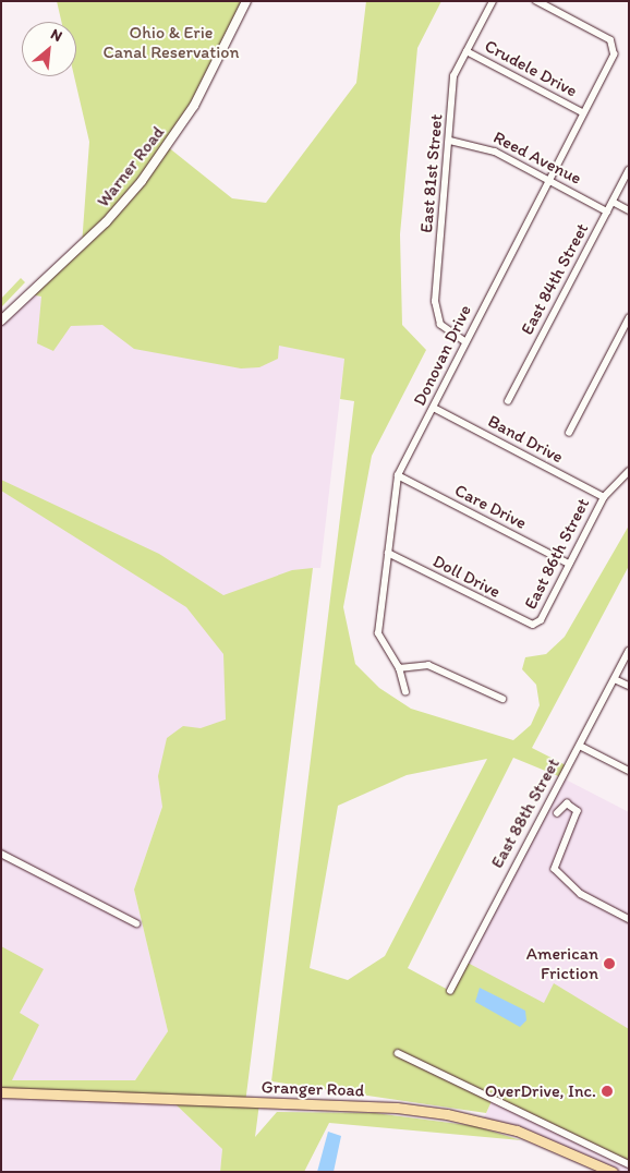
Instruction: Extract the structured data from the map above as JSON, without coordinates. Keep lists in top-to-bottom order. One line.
{"streets":{"main road":["Warner Road","Granger Road"],"street":["Crudele Drive","Reed Avenue","East 81st Street","East 84th Street","Donovan Drive","Band Drive","Care Drive","East 86th Street","Doll Drive","East 88th Street"]},"crossings":[["Crudele Drive","East 81st Street"],["Crudele Drive","Donovan Drive"],["Reed Avenue","East 81st Street"],["Reed Avenue","East 84th Street"],["Reed Avenue","Donovan Drive"],["East 81st Street","Donovan Drive"],["Donovan Drive","Band Drive"],["Donovan Drive","Care Drive"],["Donovan Drive","Doll Drive"],["Band Drive","East 86th Street"],["Care Drive","East 86th Street"],["East 86th Street","Doll Drive"]],"parks":["Ohio & Erie Canal Reservation"],"places":["American Friction","OverDrive, Inc."],"north":"top right"}
